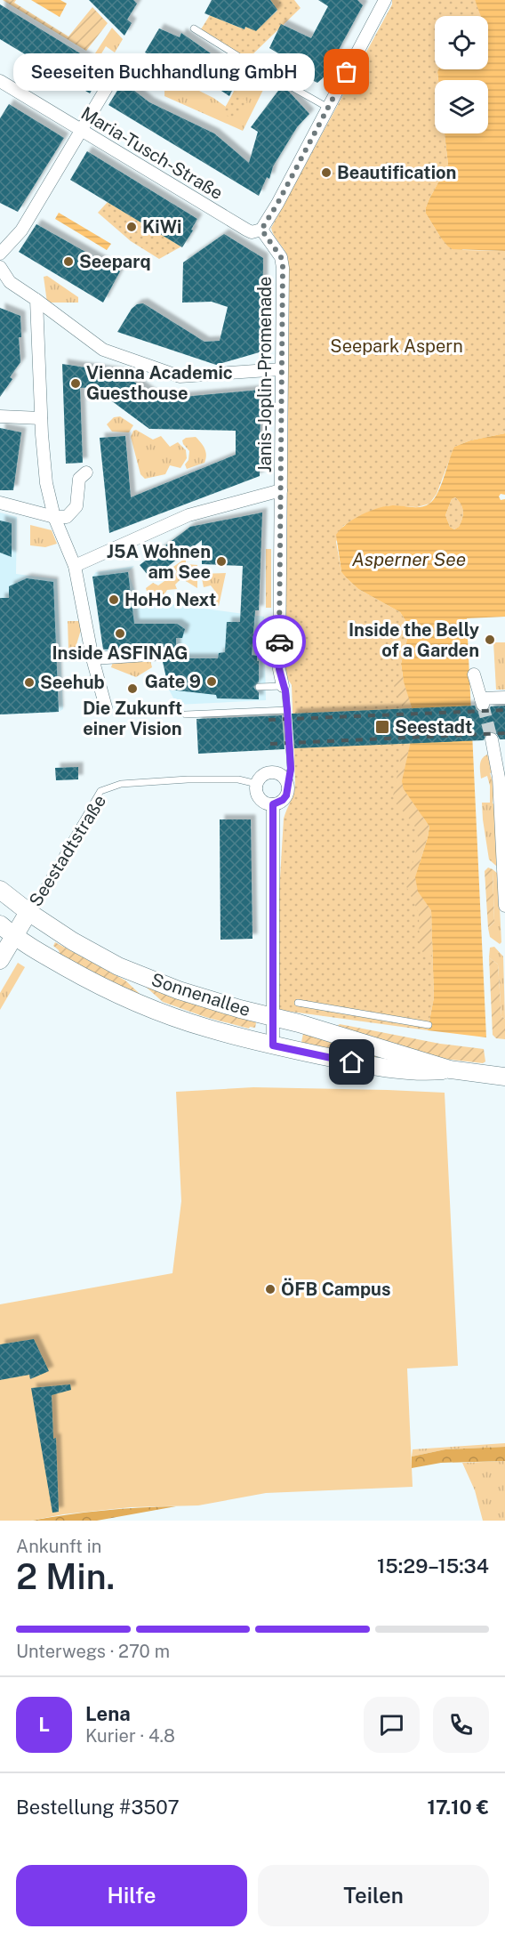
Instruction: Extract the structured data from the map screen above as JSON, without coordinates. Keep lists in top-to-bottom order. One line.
{"streets":{"street":["Maria-Tusch-Straße","Janis-Joplin-Promenade","Seestadtstraße","Sonnenallee"]},"crossings":[["Maria-Tusch-Straße","Janis-Joplin-Promenade"],["Janis-Joplin-Promenade","Seestadtstraße"],["Seestadtstraße","Sonnenallee"]],"water":["Asperner See"],"parks":["Seepark Aspern"],"places":{"other":["Seeseiten Buchhandlung GmbH","Beautification","KiWi","Seeparq","Vienna Academic Guesthouse","J5A Wohnen am See","HoHo Next","Inside ASFINAG","Inside the Belly of a Garden","Gate 9","Seehub","Die Zukunft einer Vision","ÖFB Campus"],"transit":["Seestadt"]},"page":{"bubble":"Seeseiten Buchhandlung GmbH","heading":["2 Min.","Ankunft in","15:29–15:34"],"panel":["Lena","Kurier · 4.8","Bestellung #3507","17.10 €"],"bar":"Unterwegs · 270 m","round":"L","buttons":["Hilfe","Teilen"]}}
